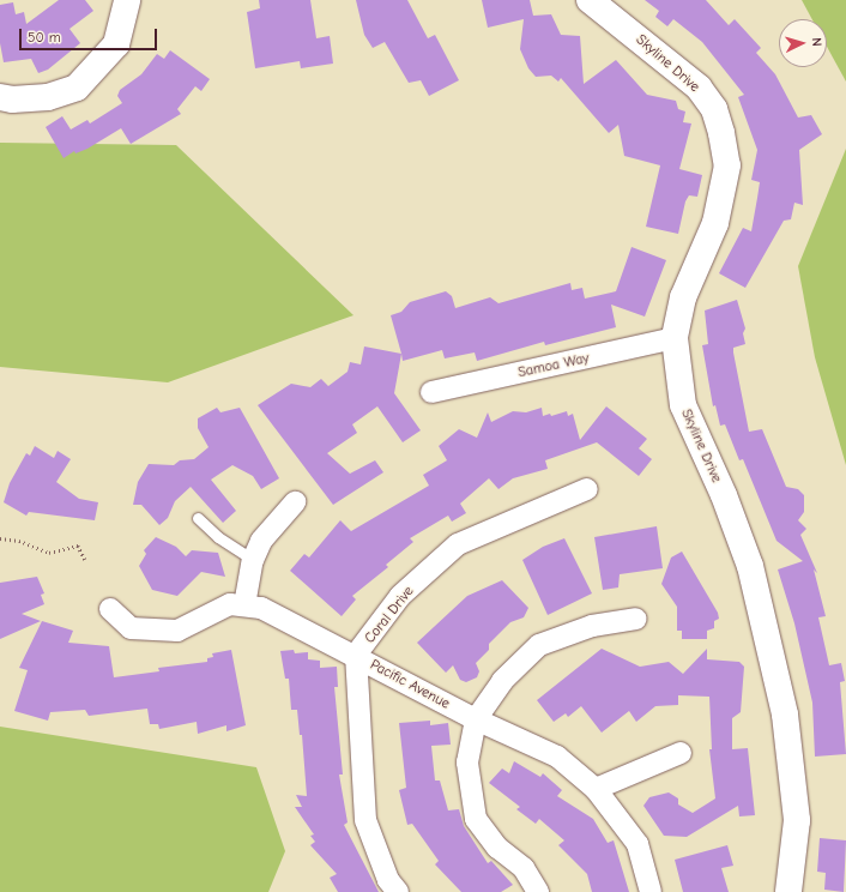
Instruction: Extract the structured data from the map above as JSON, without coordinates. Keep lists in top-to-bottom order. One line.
{"streets":{"street":["Skyline Drive","Samoa Way","Coral Drive","Pacific Avenue"]},"crossings":[["Skyline Drive","Samoa Way"],["Coral Drive","Pacific Avenue"]],"scale_bar":"50 m","north":"right"}
